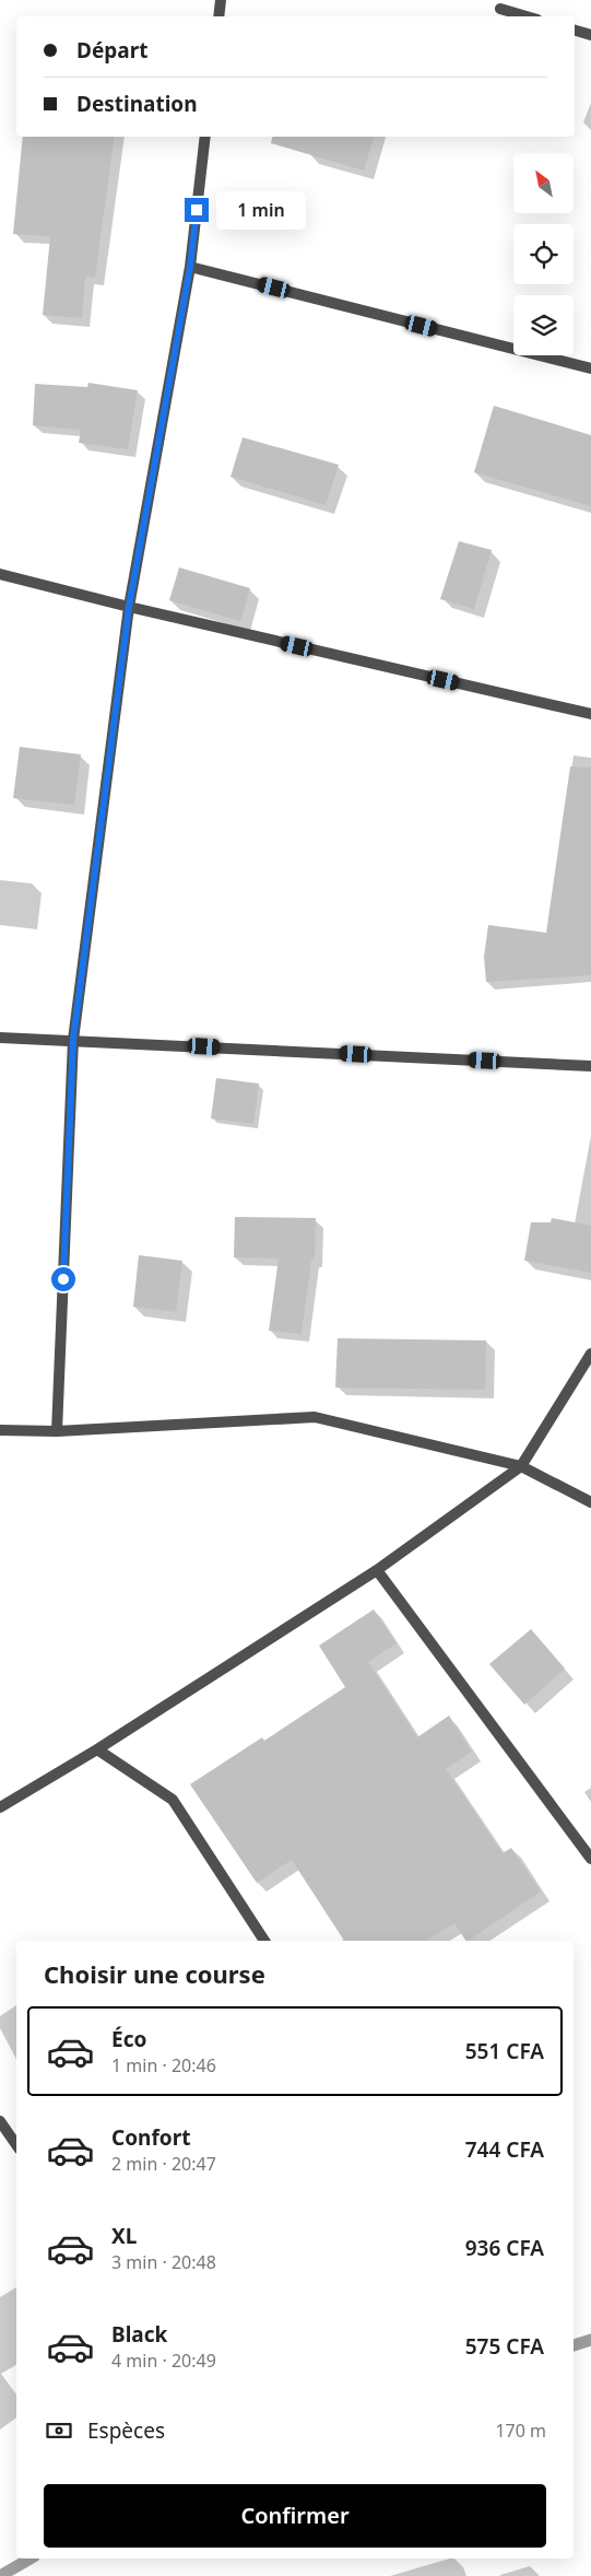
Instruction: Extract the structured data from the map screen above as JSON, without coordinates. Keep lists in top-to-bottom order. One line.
{"north":"top left","page":{"banner":["Départ","Destination"],"bubble":"1 min","heading":"Choisir une course","list":[{"name":"Éco","note":"1 min · 20:46","value":"551 CFA"},{"name":"Confort","note":"2 min · 20:47","value":"744 CFA"},{"name":"XL","note":"3 min · 20:48","value":"936 CFA"},{"name":"Black","note":"4 min · 20:49","value":"575 CFA"}],"pay":["Espèces","170 m"],"buttons":"Confirmer"}}
